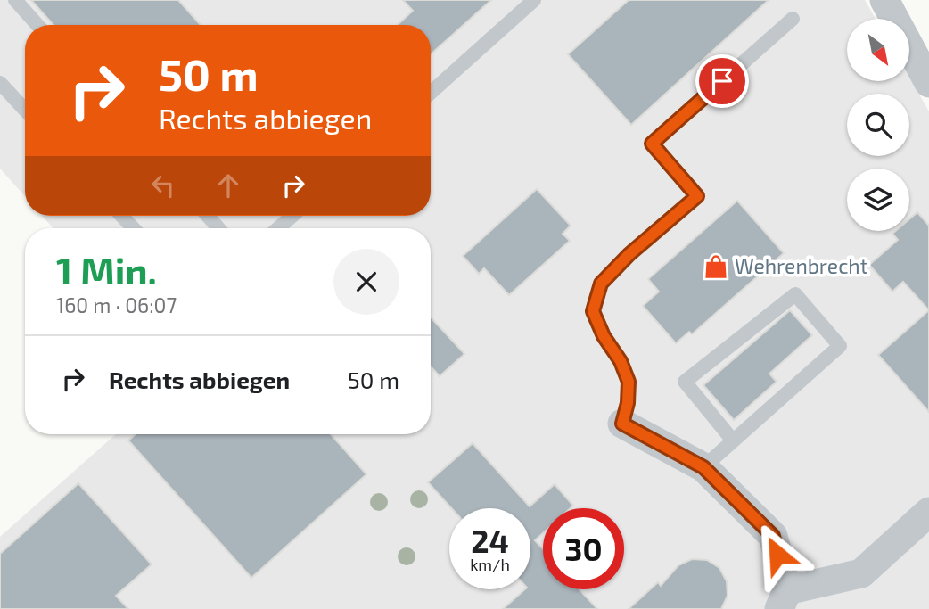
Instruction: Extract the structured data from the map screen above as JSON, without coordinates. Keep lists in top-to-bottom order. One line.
{"places":{"shop":["Wehrenbrecht"]},"north":"bottom right","page":{"turn":["50 m","Rechts abbiegen"],"heading":["1 Min.","160 m · 06:07"],"list":[{"name":"Rechts abbiegen","value":"50 m"}],"speed":"24 km/h","limit":"30"}}
